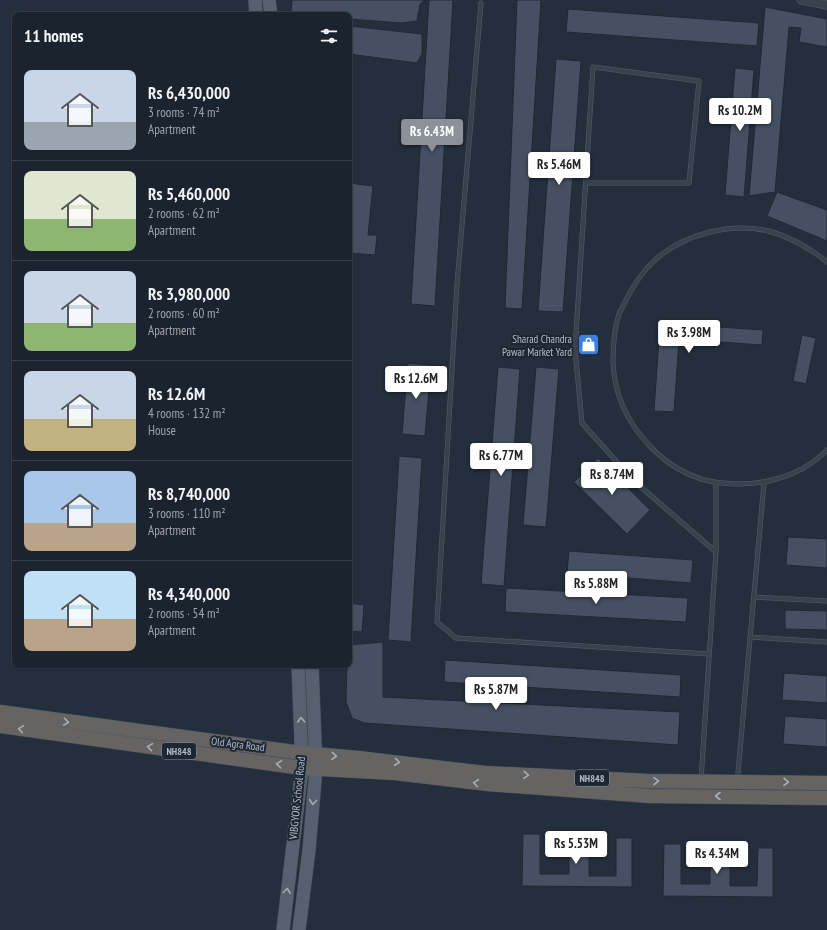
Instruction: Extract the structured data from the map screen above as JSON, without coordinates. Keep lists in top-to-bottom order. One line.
{"streets":{"highway":["Old Agra Road","NH848"],"main road":["VIBGYOR School Road"]},"crossings":[["Old Agra Road","NH848"],["Old Agra Road","VIBGYOR School Road"],["NH848","VIBGYOR School Road"]],"places":{"shop":["Sharad Chandra Pawar Market Yard"]},"page":{"heading":"11 homes","list":[{"name":"Rs 6,430,000","note":"3 rooms · 74 m² · Apartment"},{"name":"Rs 5,460,000","note":"2 rooms · 62 m² · Apartment"},{"name":"Rs 3,980,000","note":"2 rooms · 60 m² · Apartment"},{"name":"Rs 12.6M","note":"4 rooms · 132 m² · House"},{"name":"Rs 8,740,000","note":"3 rooms · 110 m² · Apartment"},{"name":"Rs 4,340,000","note":"2 rooms · 54 m² · Apartment"}],"price":["Rs 10.2M","Rs 6.43M","Rs 5.46M","Rs 3.98M","Rs 12.6M","Rs 6.77M","Rs 8.74M","Rs 5.88M","Rs 5.87M","Rs 5.53M","Rs 4.34M"]}}
